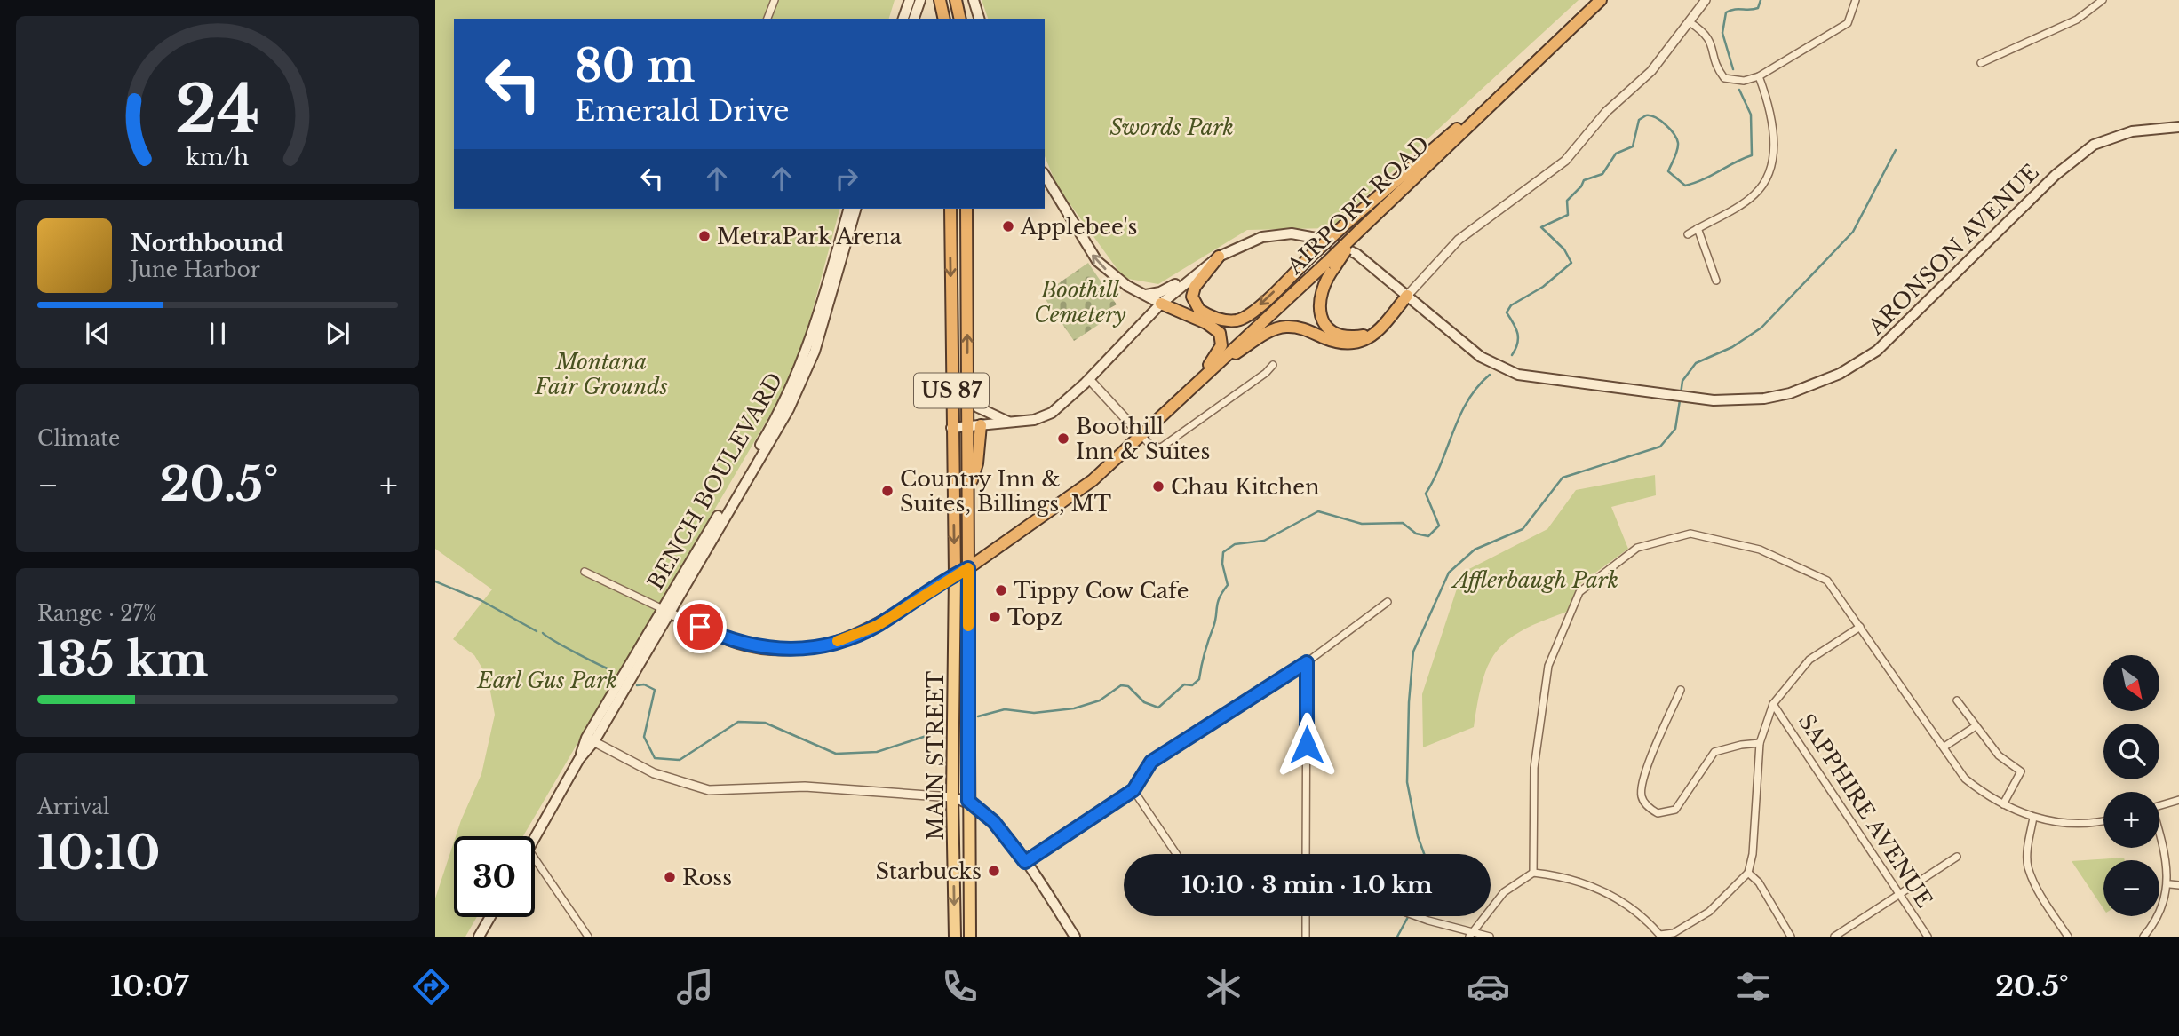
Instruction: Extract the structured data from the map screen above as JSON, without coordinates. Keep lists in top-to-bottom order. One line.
{"streets":{"highway":["AIRPORT ROAD","US 87"],"main road":["ARONSON AVENUE","BENCH BOULEVARD","MAIN STREET"],"street":["SAPPHIRE AVENUE"]},"crossings":[["AIRPORT ROAD","US 87"],["AIRPORT ROAD","MAIN STREET"],["ARONSON AVENUE","US 87"],["US 87","MAIN STREET"]],"parks":["Swords Park","Boothill Cemetery","Montana Fair Grounds","Afflerbaugh Park","Earl Gus Park"],"places":["Applebee's","MetraPark Arena","Boothill Inn & Suites","Chau Kitchen","Country Inn & Suites, Billings, MT","Tippy Cow Cafe","Topz","Starbucks","Ross"],"north":"bottom right","page":{"turn":["80 m","Emerald Drive"],"song":["Northbound","June Harbor"],"tile":["Climate",["Range · 27%","135 km"],["Arrival","10:10"]],"heat":["−","20.5°","+"],"map_buttons":["+","−"],"limit":"30","trip":"10:10 · 3 min · 1.0 km","tabs":["10:07","20.5°"],"gauge":["24","km/h"]}}
